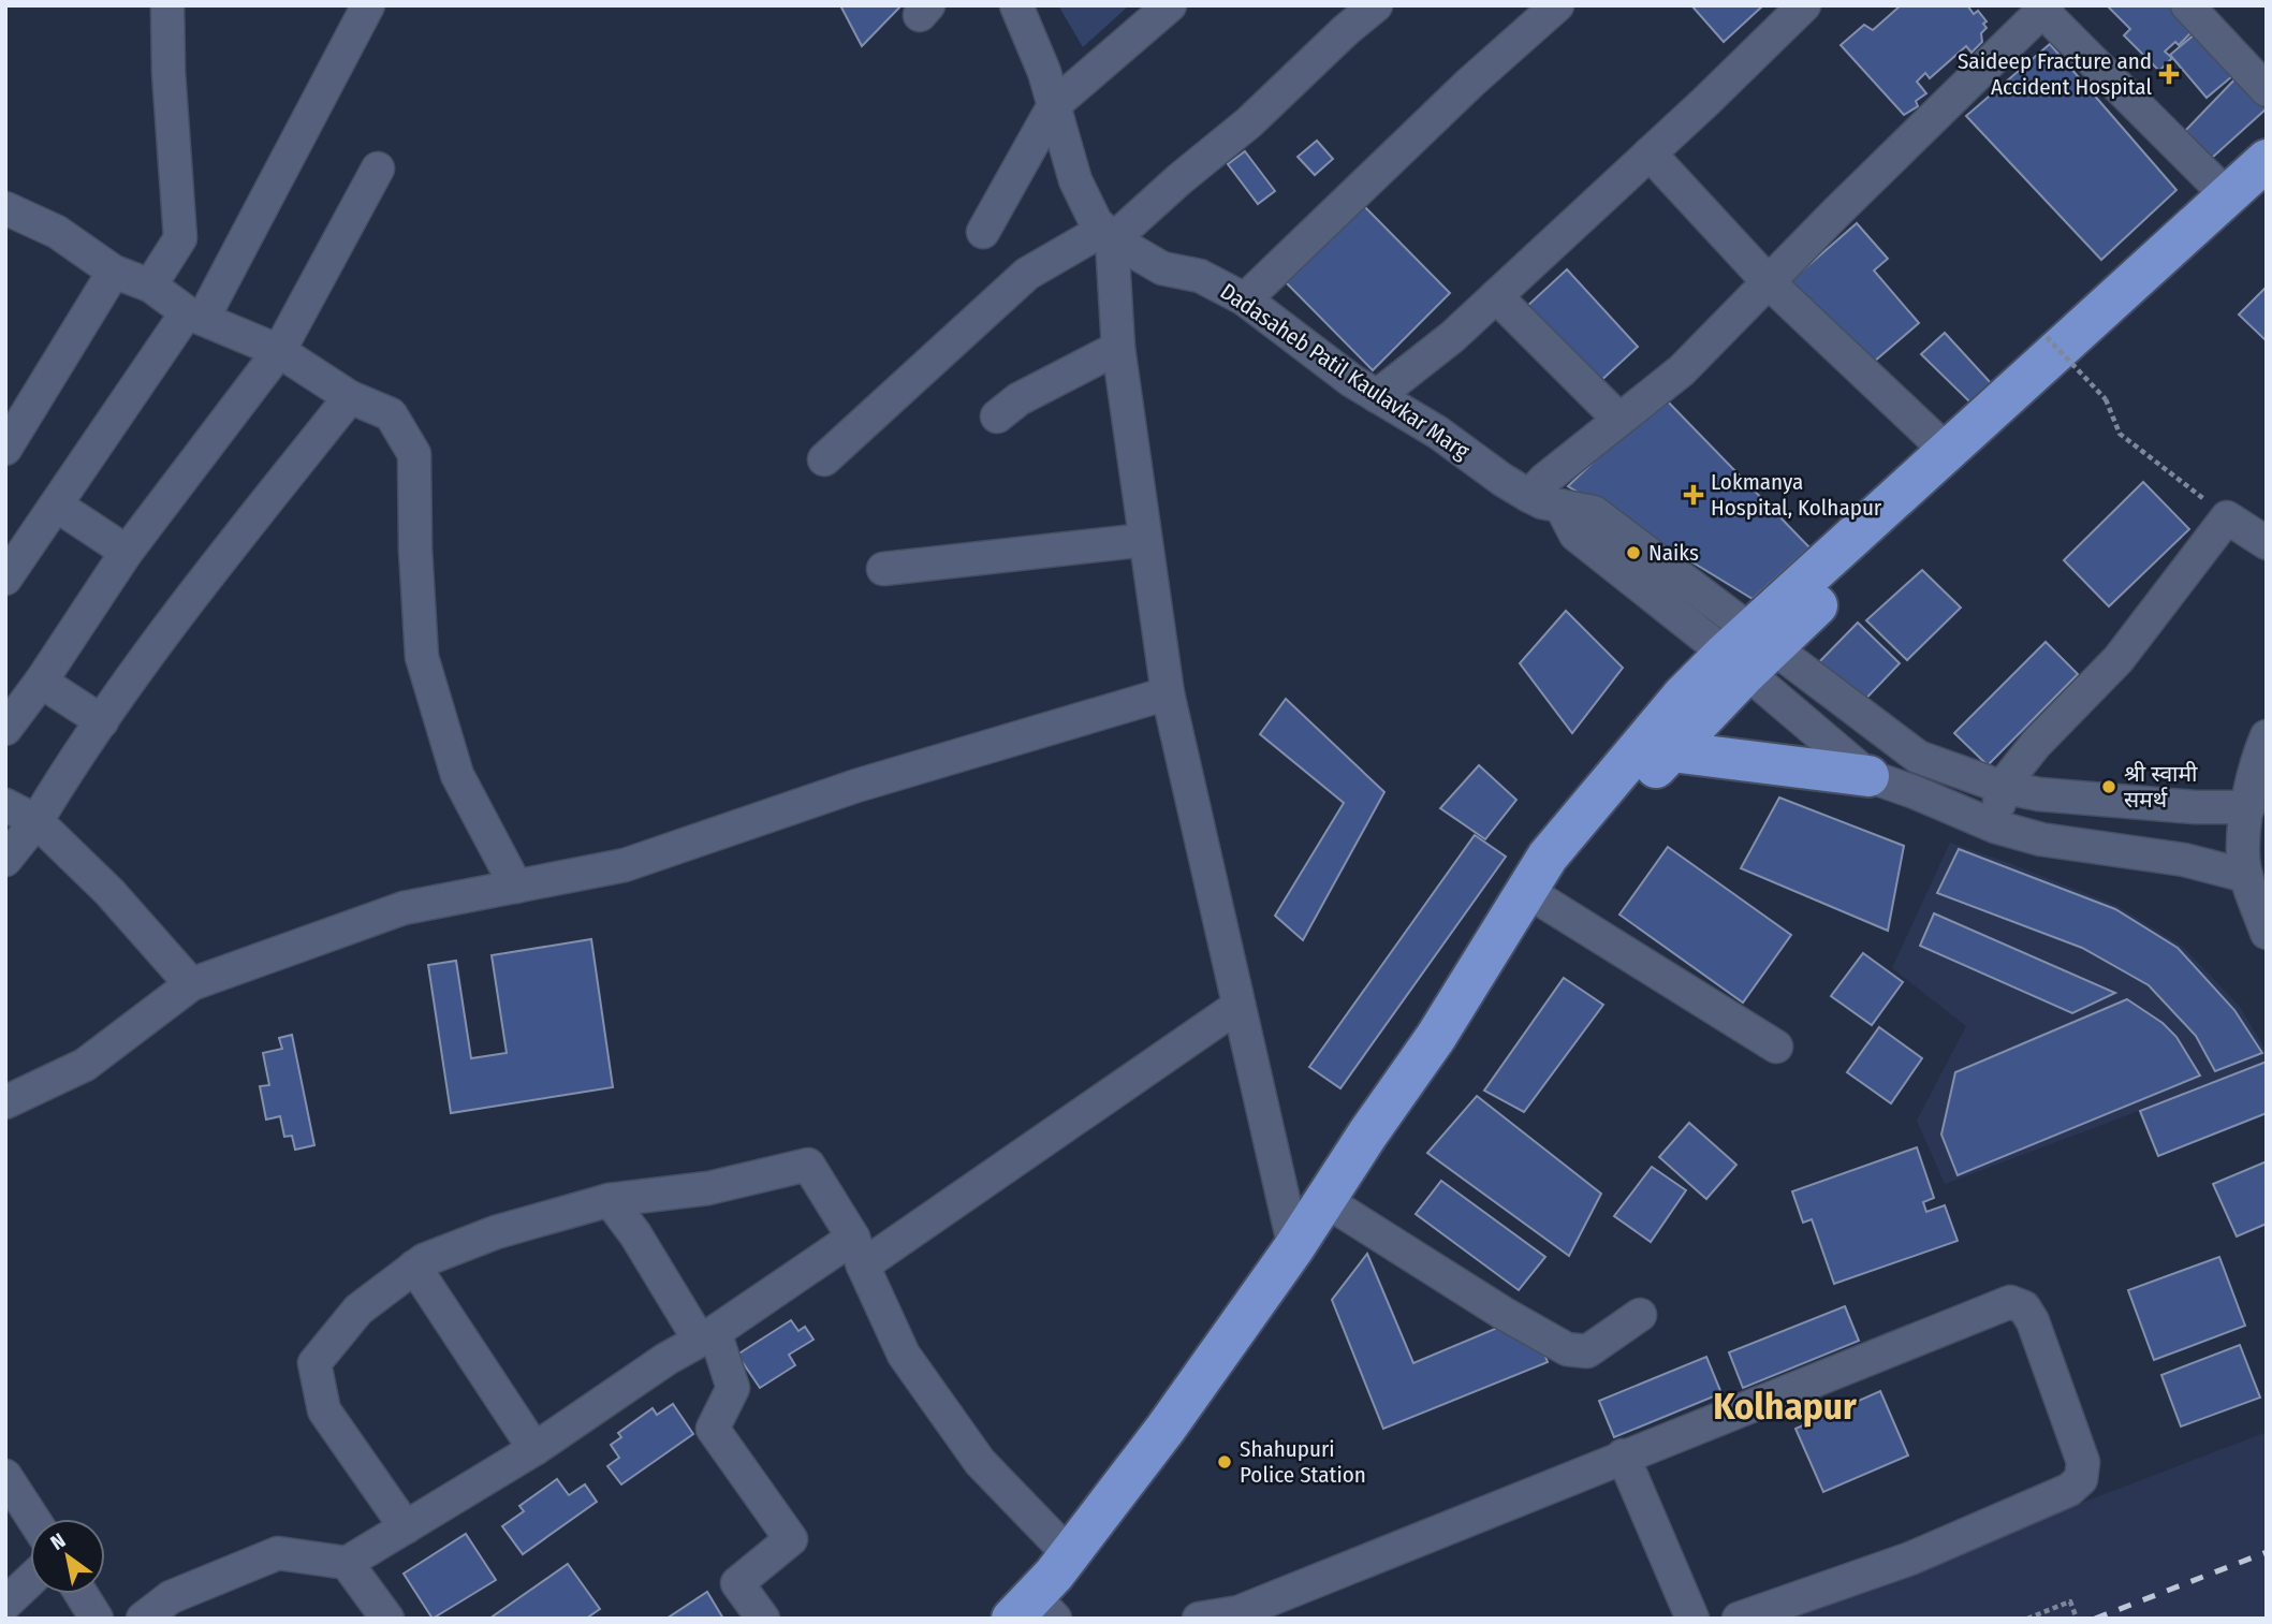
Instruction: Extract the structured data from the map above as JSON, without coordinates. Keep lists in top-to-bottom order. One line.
{"streets":{"street":["Dadasaheb Patil Kaulavkar Marg"]},"districts":["Kolhapur"],"places":{"health":["Saideep Fracture and Accident Hospital","Lokmanya Hospital, Kolhapur"],"other":["Naiks","श्री स्वामी समर्थ","Shahupuri Police Station"]},"north":"top left"}
